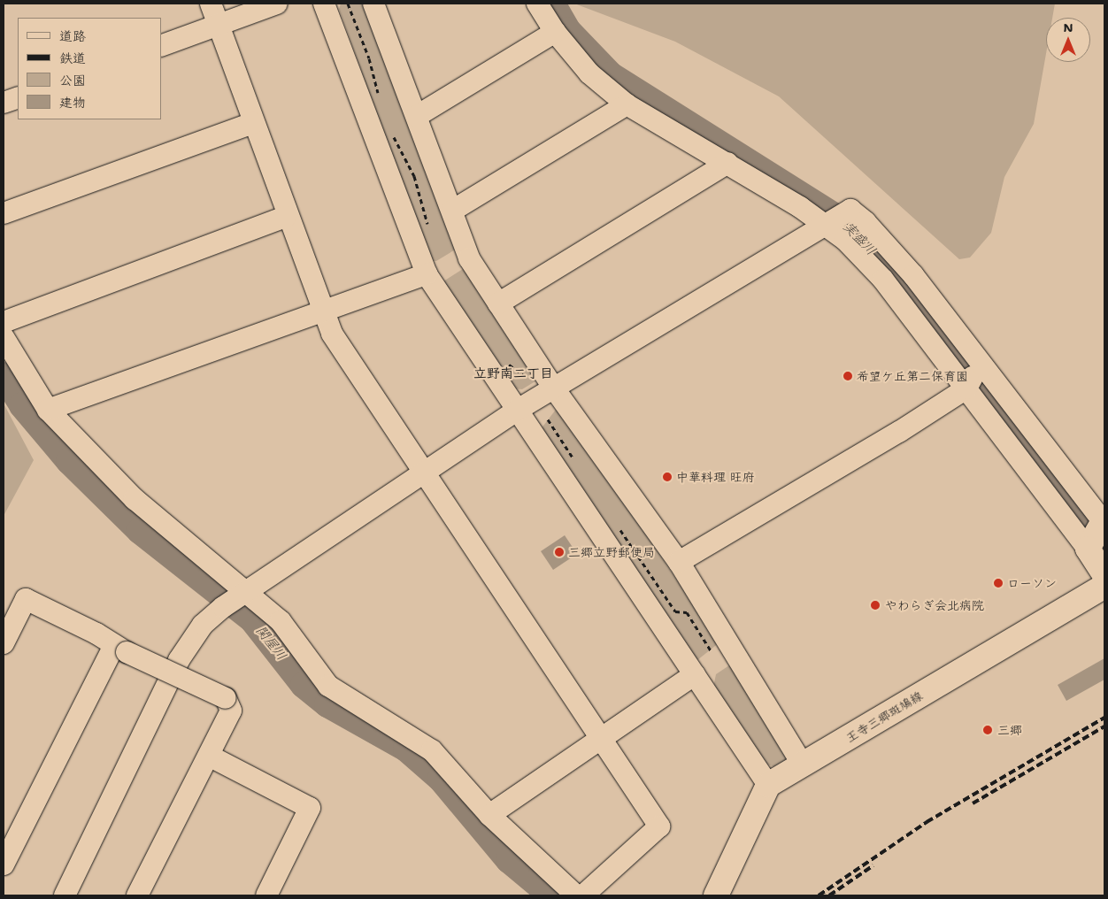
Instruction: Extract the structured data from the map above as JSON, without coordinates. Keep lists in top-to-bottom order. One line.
{"streets":{"main road":["王寺三郷斑鳩線"]},"districts":["立野南二丁目"],"water":["実盛川","関屋川"],"places":["希望ケ丘第二保育園","中華料理 旺府","三郷立野郵便局","ローソン","やわらぎ会北病院","三郷"],"legend":["道路","鉄道","公園","建物"],"north":"top"}
